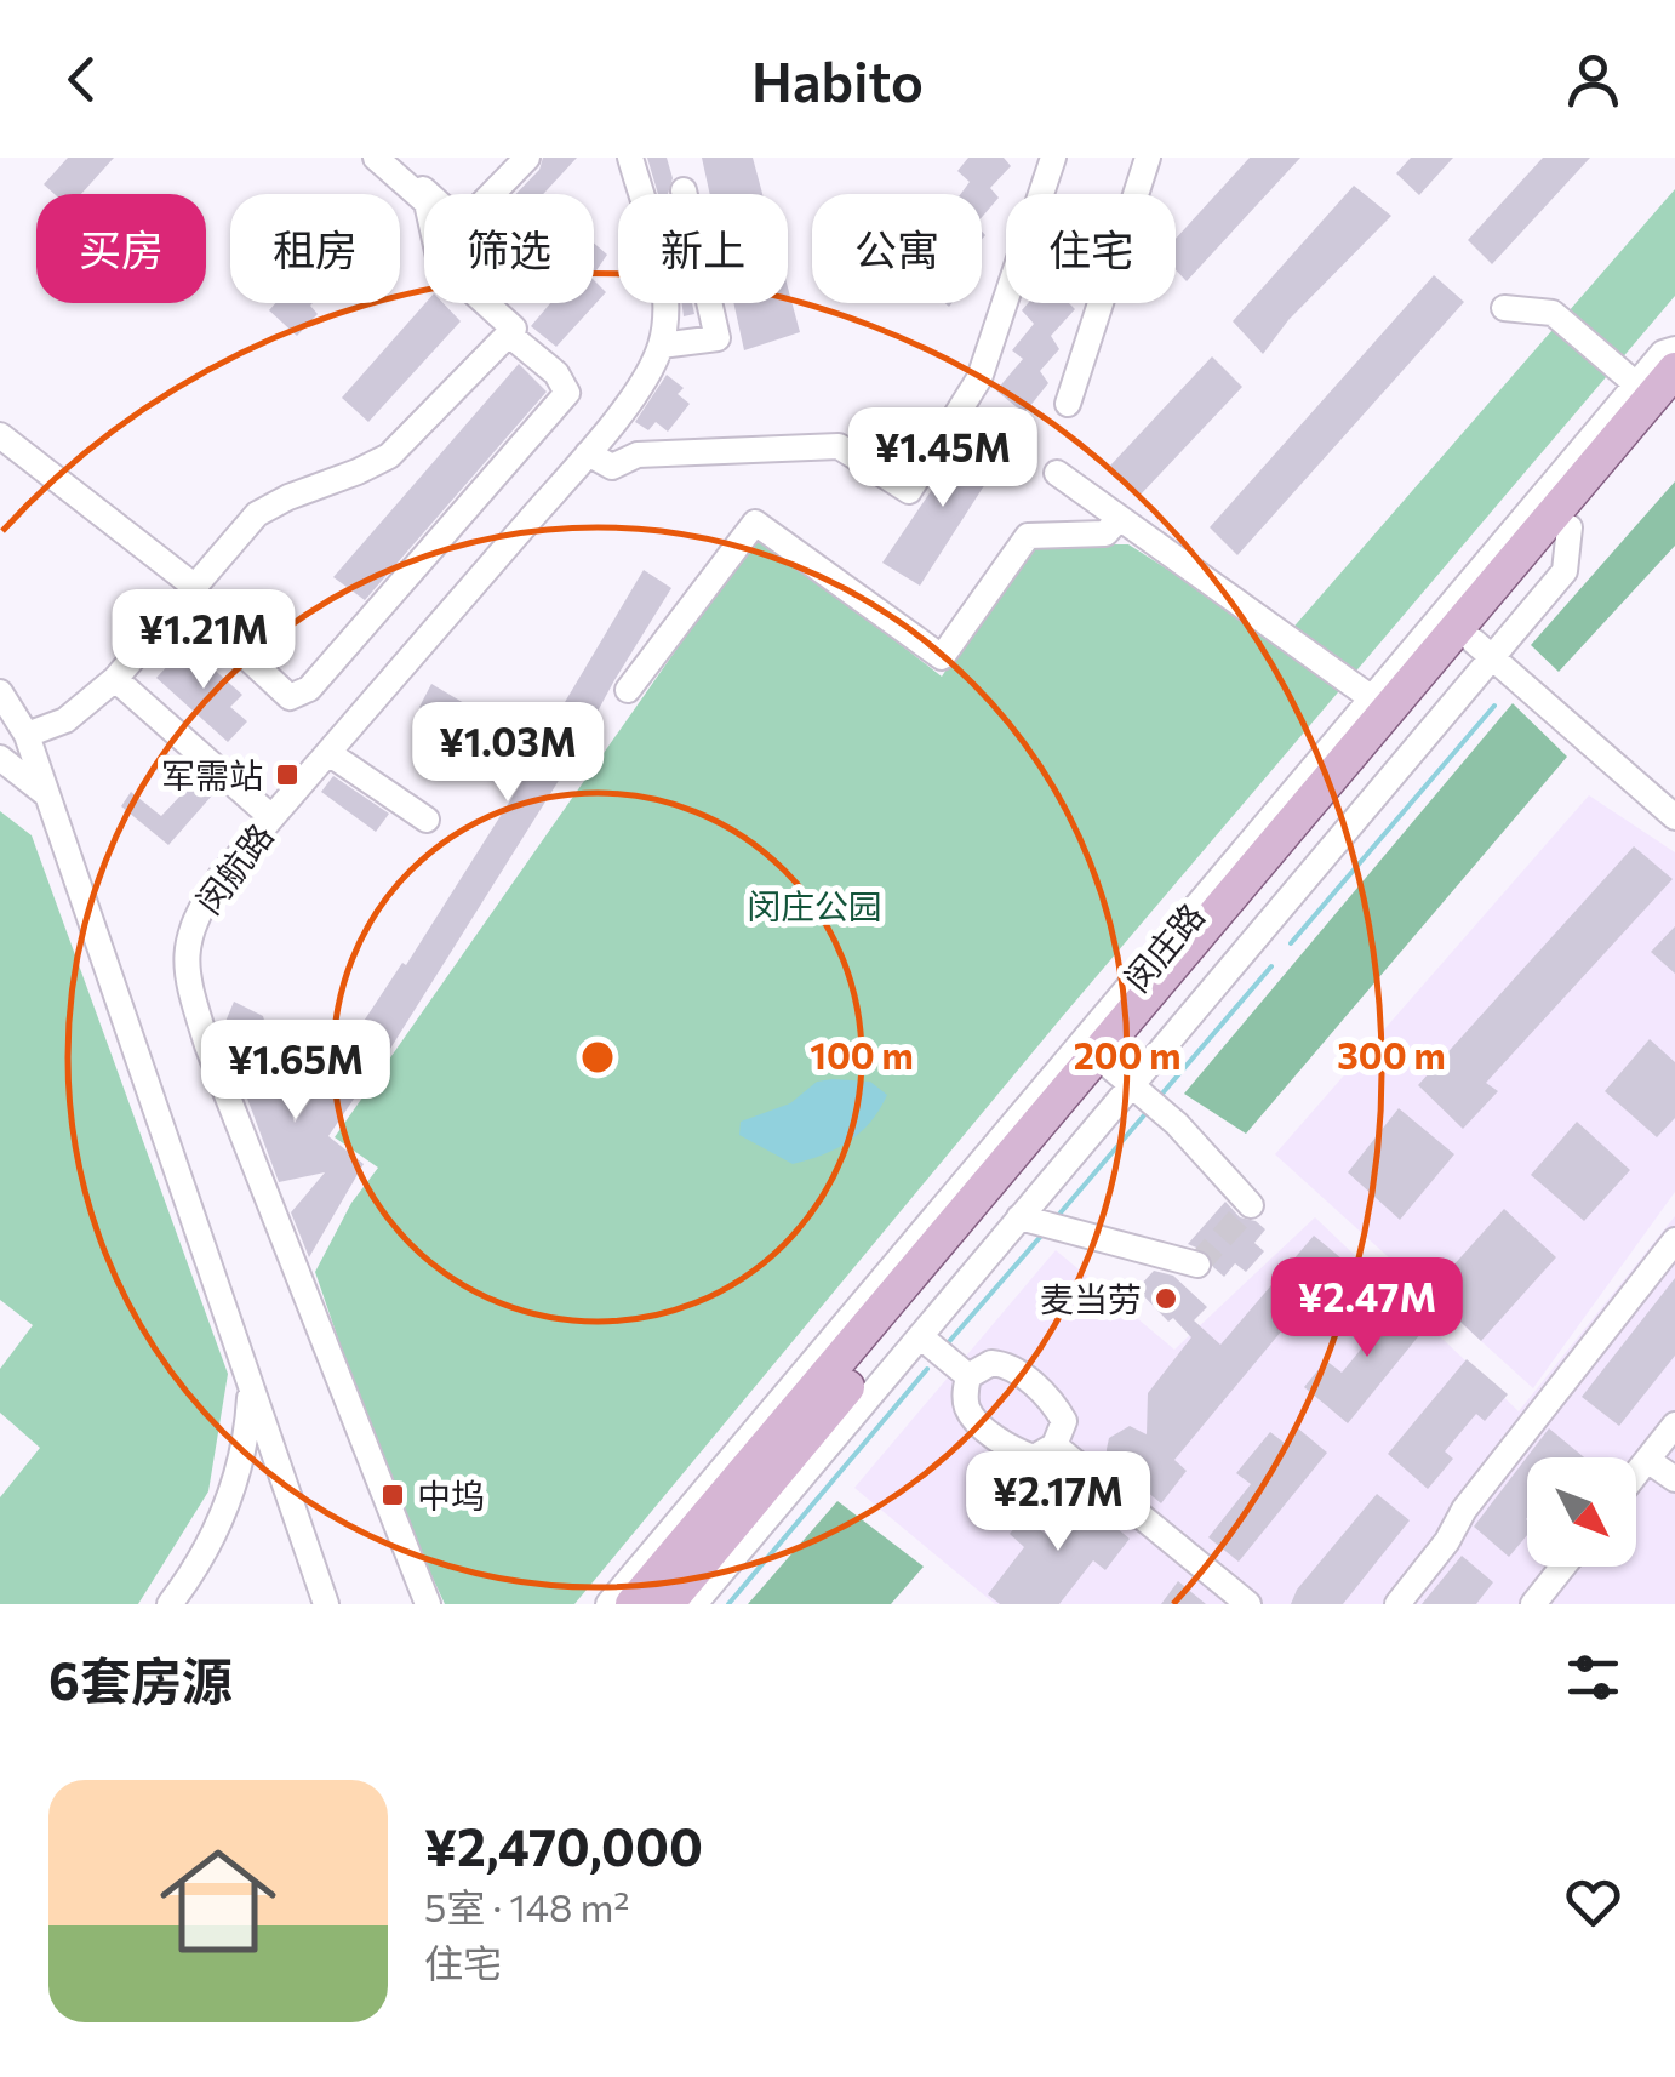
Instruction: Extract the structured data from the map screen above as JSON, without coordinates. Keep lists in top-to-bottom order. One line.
{"streets":{"main road":["闵庄路"],"street":["闵航路"]},"parks":["闵庄公园"],"places":{"transit":["军需站","中坞"],"other":["麦当劳"]},"north":"bottom right","page":{"header":"Habito","chip":["买房","租房","筛选","新上","公寓","住宅"],"price":["¥1.45M","¥1.21M","¥1.03M","¥1.65M","¥2.47M","¥2.17M"],"heading":"6套房源","list":[{"name":"¥2,470,000","note":"5室 · 148 m² · 住宅"}]},"rings":["100 m","200 m","300 m"]}
